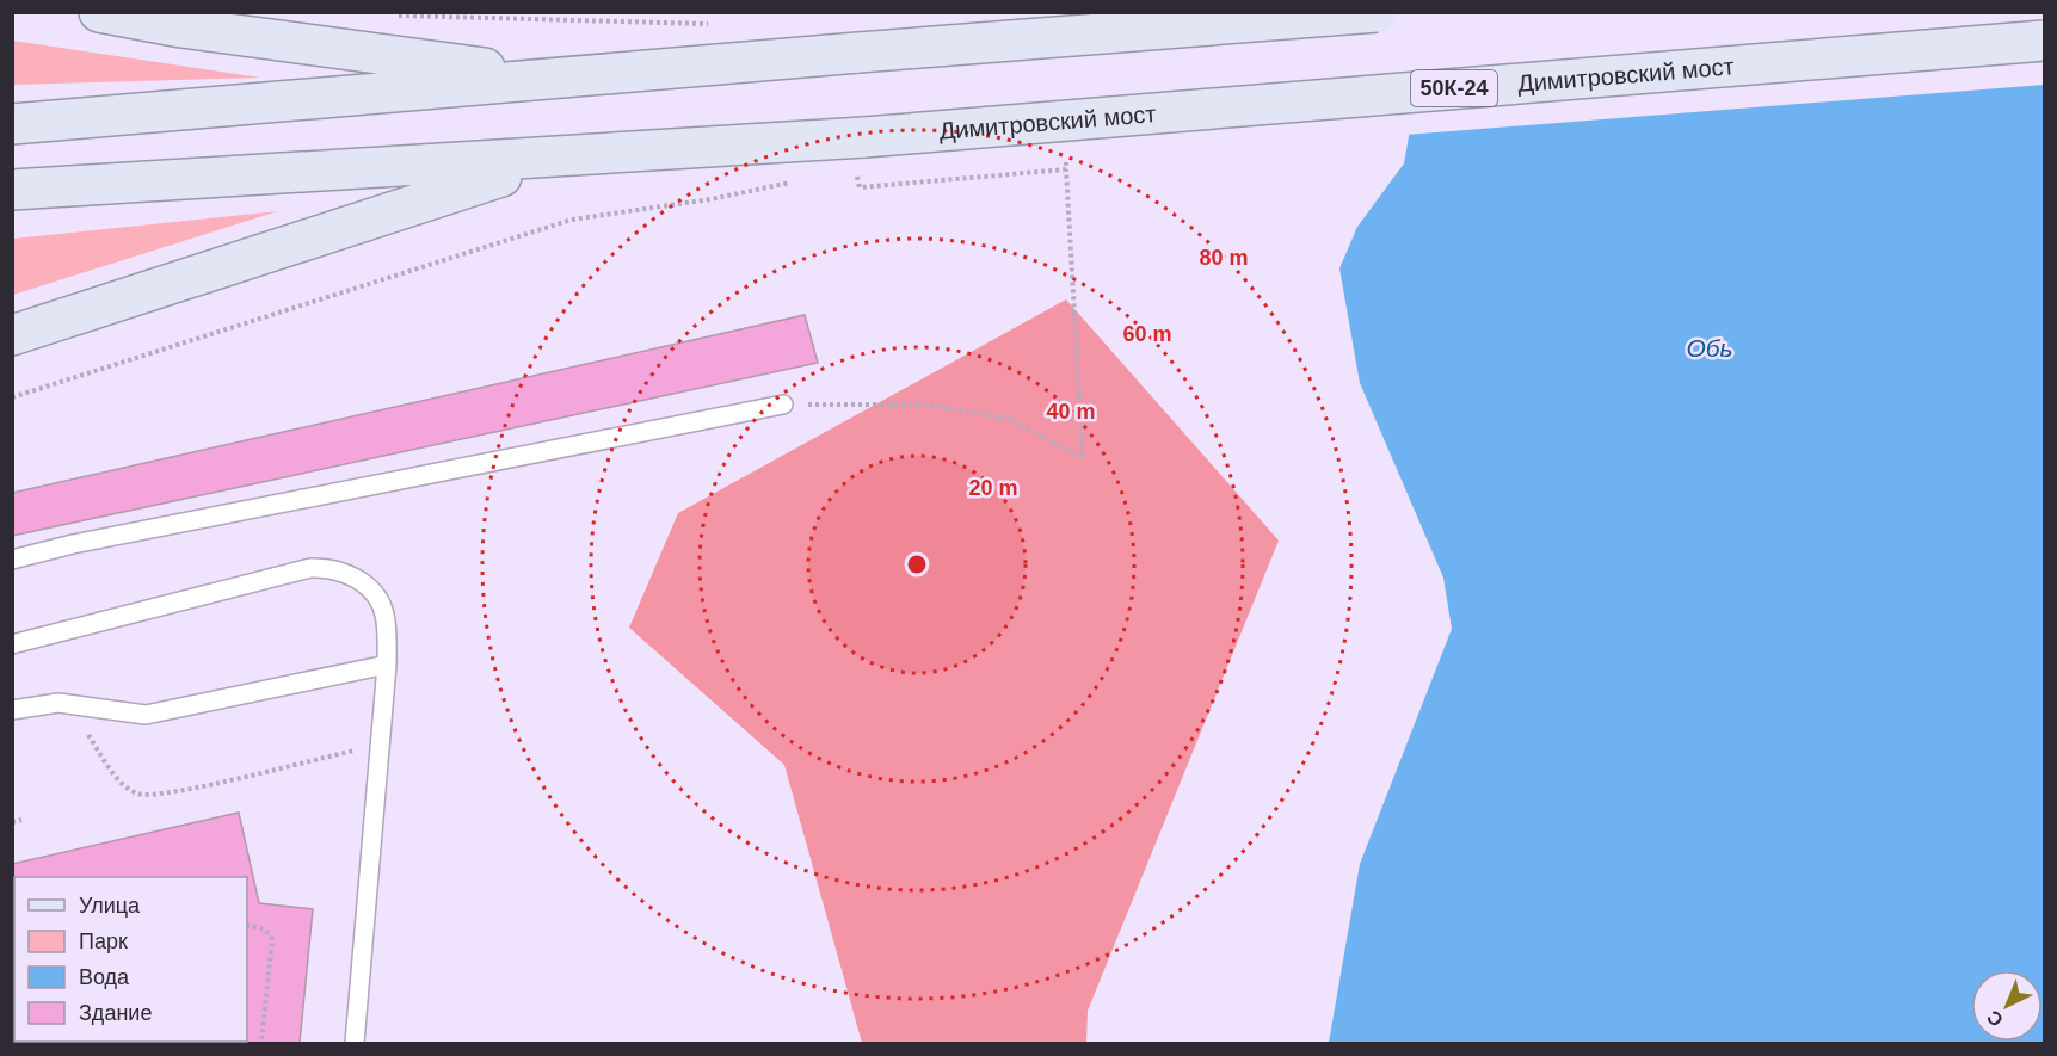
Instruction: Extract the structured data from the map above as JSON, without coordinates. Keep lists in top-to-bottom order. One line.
{"streets":{"main road":["Димитровский мост","50К-24"]},"water":["Обь"],"legend":["Улица","Парк","Вода","Здание"],"north":"bottom left","rings":["80 m","60 m","40 m","20 m"]}
